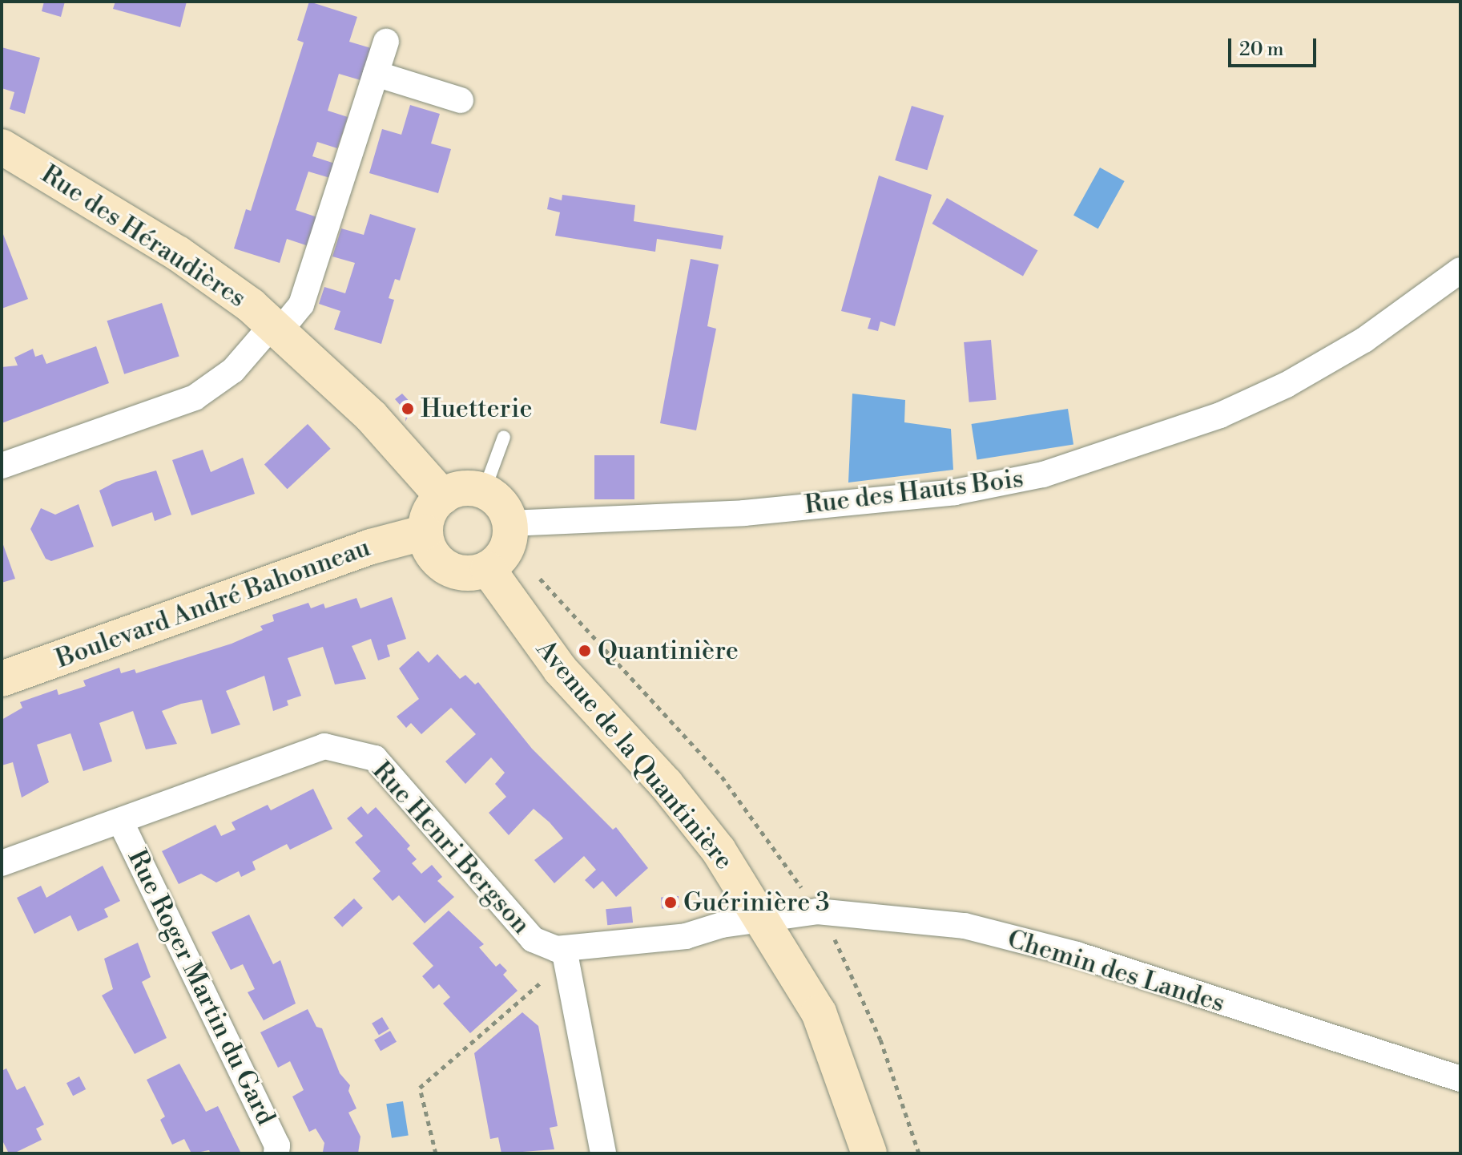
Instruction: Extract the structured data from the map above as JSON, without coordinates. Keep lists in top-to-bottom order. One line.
{"streets":{"street":["Rue des Héraudières","Rue des Hauts Bois","Boulevard André Bahonneau","Avenue de la Quantinière","Rue Henri Bergson","Chemin des Landes","Rue Roger Martin du Gard"]},"crossings":[["Rue des Héraudières","Rue des Hauts Bois"],["Rue des Héraudières","Boulevard André Bahonneau"],["Rue des Héraudières","Avenue de la Quantinière"],["Rue des Hauts Bois","Boulevard André Bahonneau"],["Rue des Hauts Bois","Avenue de la Quantinière"],["Boulevard André Bahonneau","Avenue de la Quantinière"],["Avenue de la Quantinière","Rue Henri Bergson"],["Avenue de la Quantinière","Chemin des Landes"],["Rue Henri Bergson","Chemin des Landes"],["Rue Henri Bergson","Rue Roger Martin du Gard"]],"places":["Huetterie","Quantinière","Guérinière 3"],"scale_bar":"20 m"}
